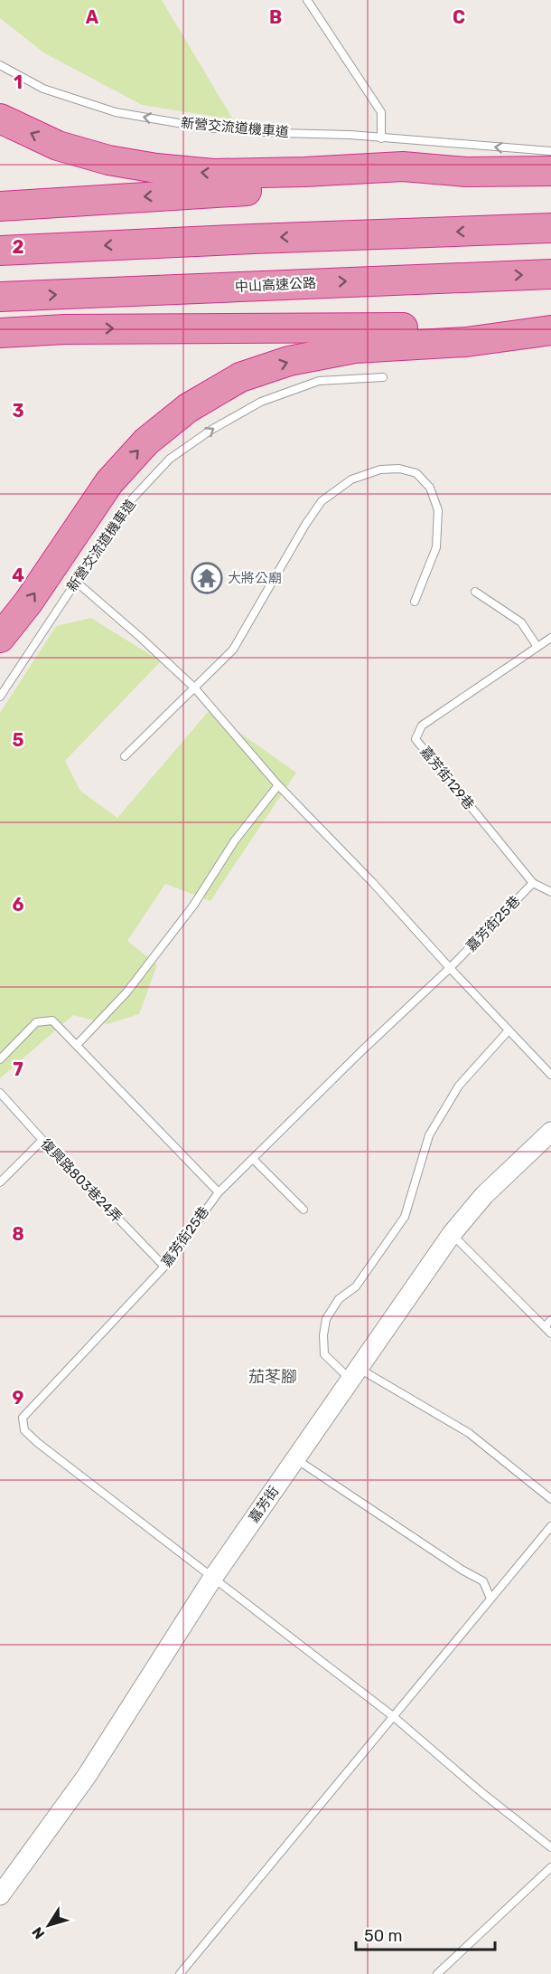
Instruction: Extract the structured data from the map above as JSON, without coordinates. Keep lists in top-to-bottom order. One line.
{"streets":{"highway":["中山高速公路"],"street":["嘉芳街"],"lane":["新營交流道機車道","嘉芳街129巷","嘉芳街25巷","復興路803巷24弄"]},"crossings":[["嘉芳街129巷","嘉芳街25巷"],["嘉芳街25巷","復興路803巷24弄"],["嘉芳街25巷","嘉芳街"]],"districts":["茄苳腳"],"places":{"temple":["大將公廟"]},"scale_bar":"50 m","north":"bottom left","grid":{"columns":["A","B","C"],"rows":["1","2","3","4","5","6","7","8","9"]}}
